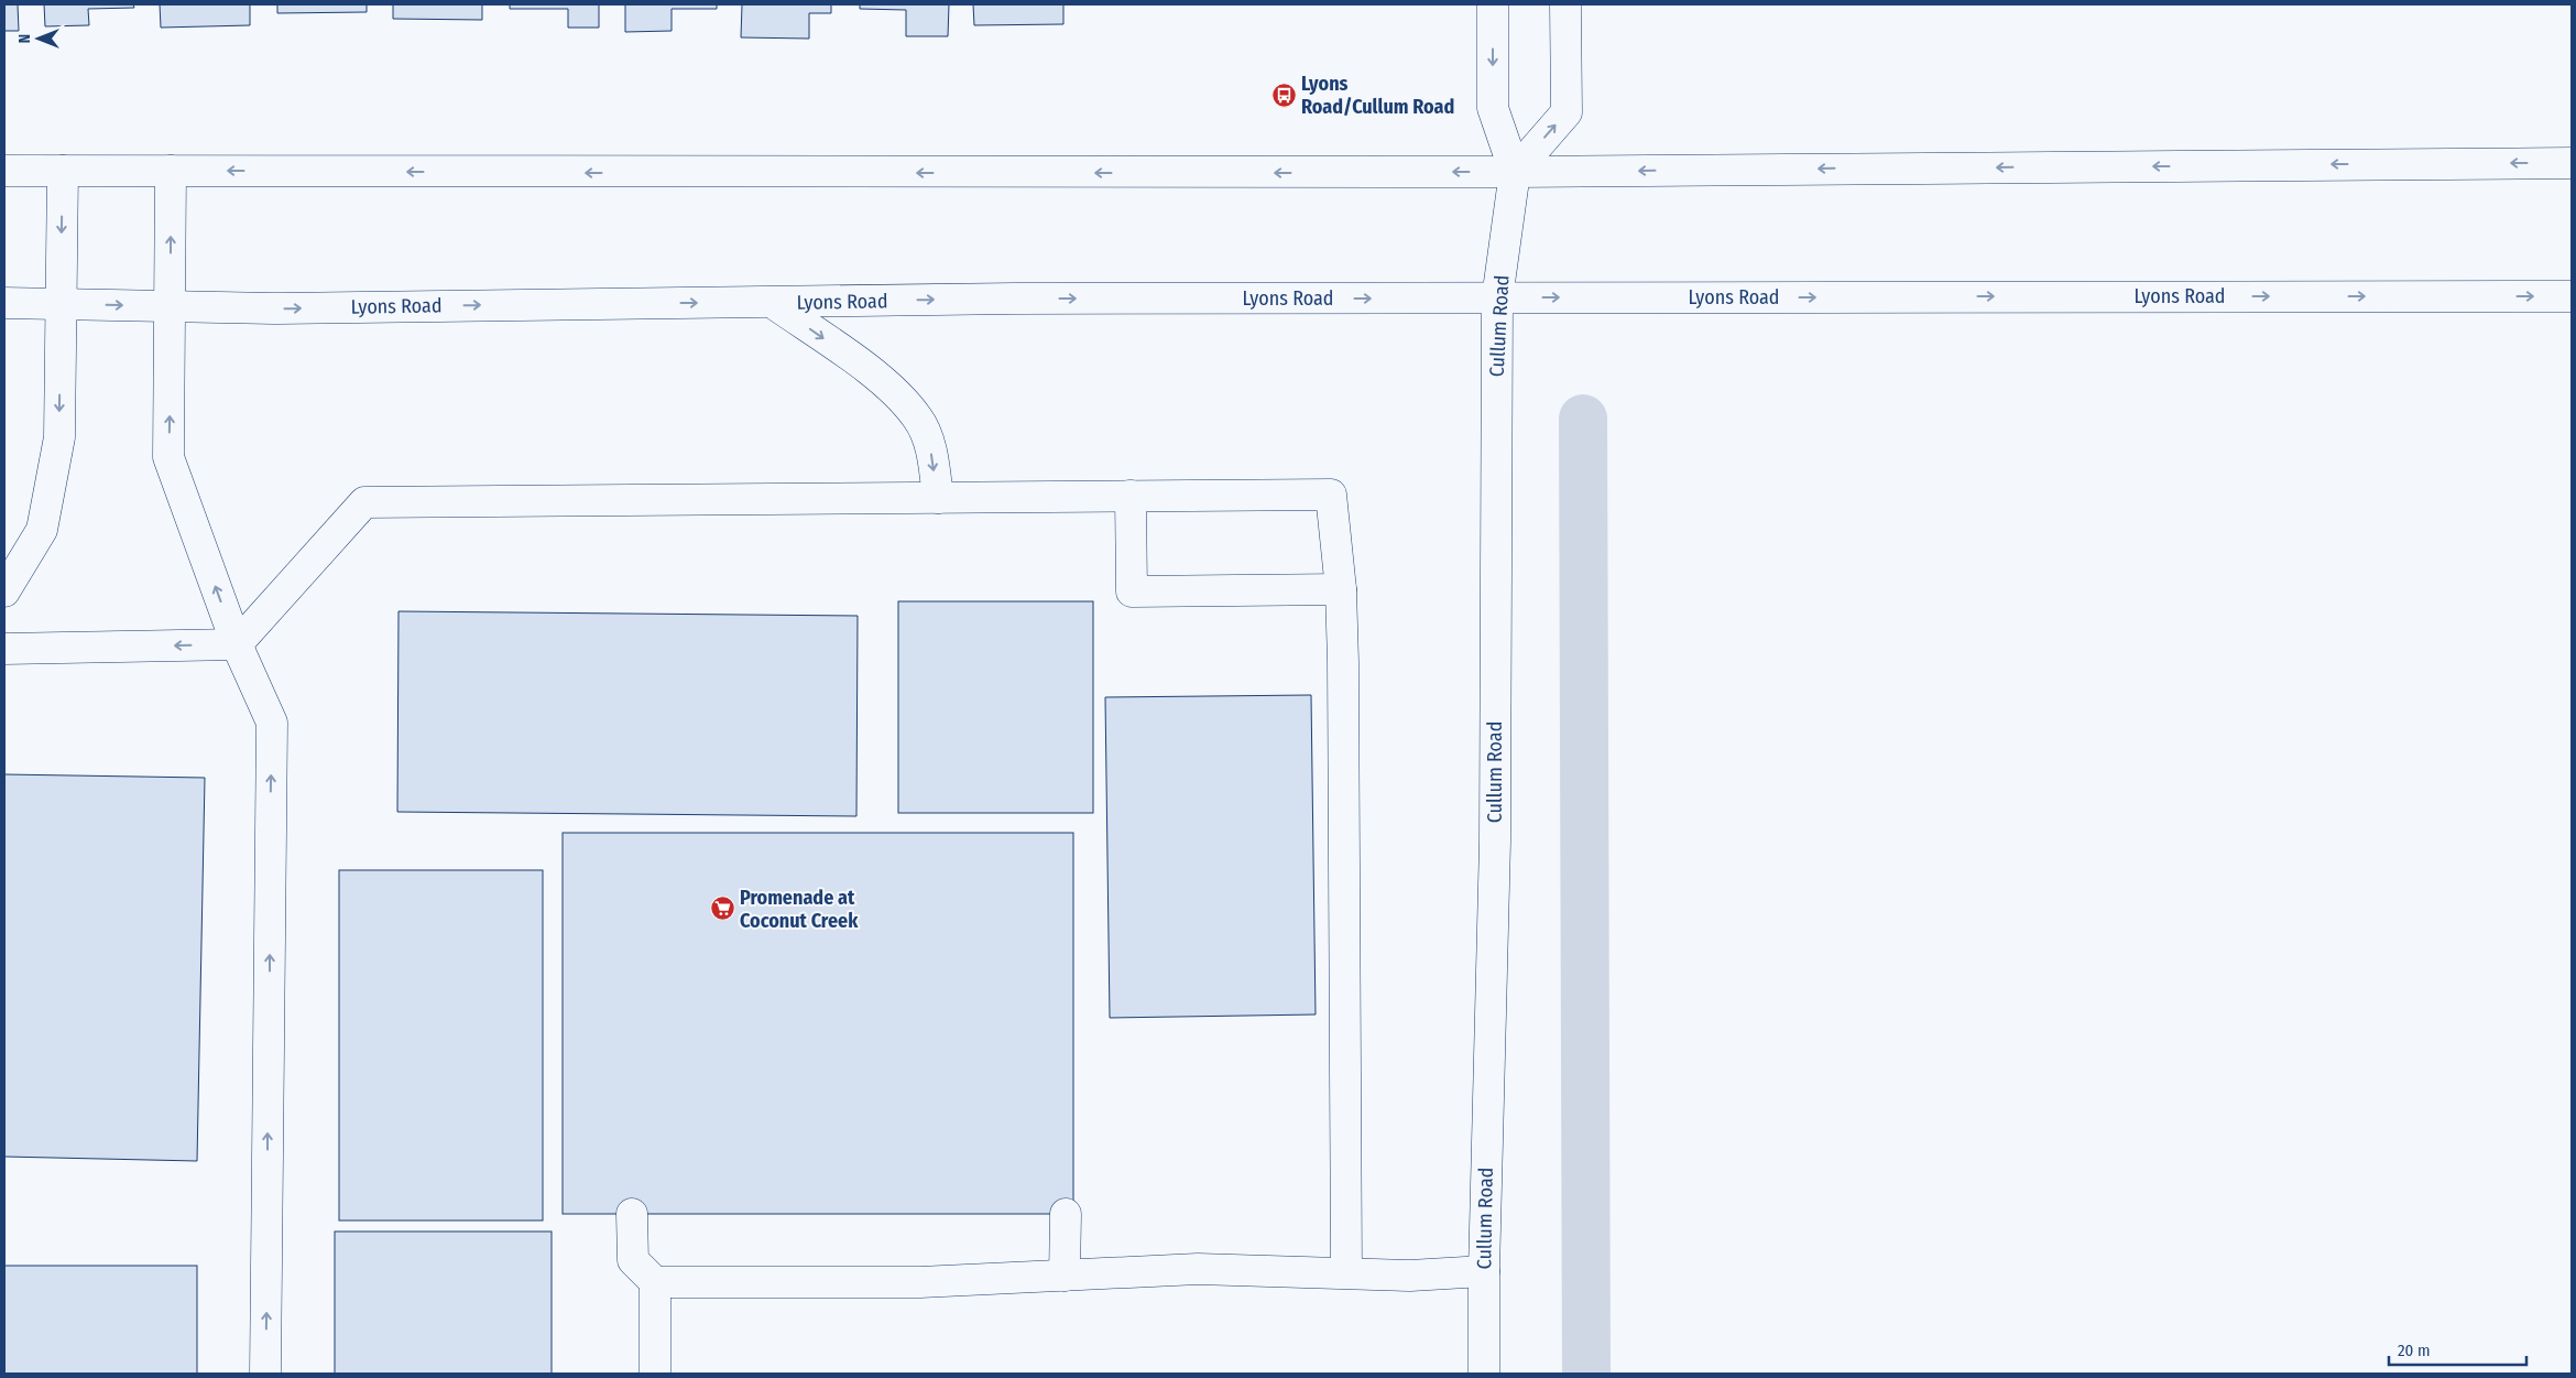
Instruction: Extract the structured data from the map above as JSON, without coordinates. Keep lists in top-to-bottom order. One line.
{"streets":{"main road":["Lyons Road","Cullum Road"]},"crossings":[["Lyons Road","Cullum Road"]],"places":{"bus stop":["Lyons Road/Cullum Road"],"supermarket":["Promenade at Coconut Creek"]},"scale_bar":"20 m","north":"left"}
